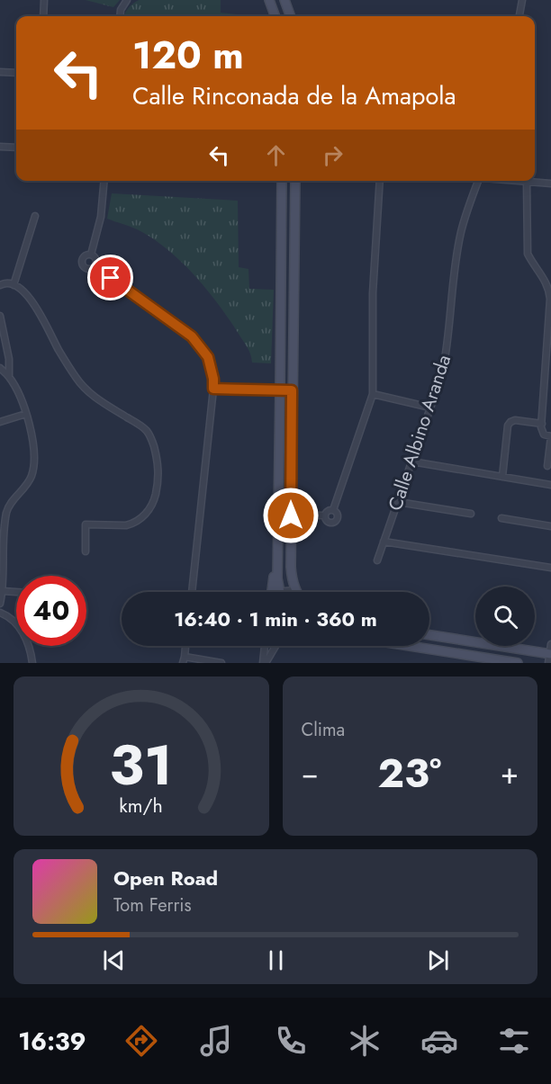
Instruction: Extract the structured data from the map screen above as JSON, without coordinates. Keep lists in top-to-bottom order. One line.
{"streets":{"street":["Calle Albino Aranda"]},"page":{"turn":["120 m","Calle Rinconada de la Amapola"],"limit":"40","trip":"16:40 · 1 min · 360 m","tile":"Clima","heat":["−","23°","+"],"song":["Open Road","Tom Ferris"],"tabs":"16:39","gauge":["31","km/h"]}}
